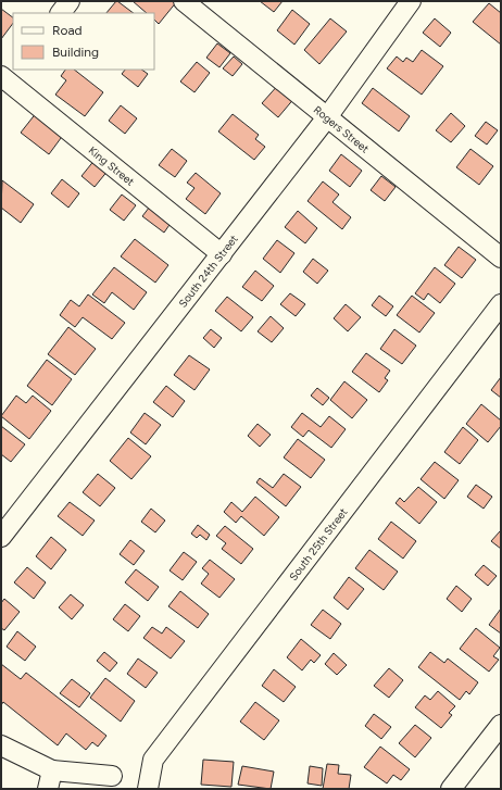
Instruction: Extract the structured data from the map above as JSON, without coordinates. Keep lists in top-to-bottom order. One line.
{"streets":{"street":["Rogers Street","King Street","South 24th Street","South 25th Street"]},"crossings":[["Rogers Street","South 24th Street"],["King Street","South 24th Street"]],"legend":["Road","Building"]}
